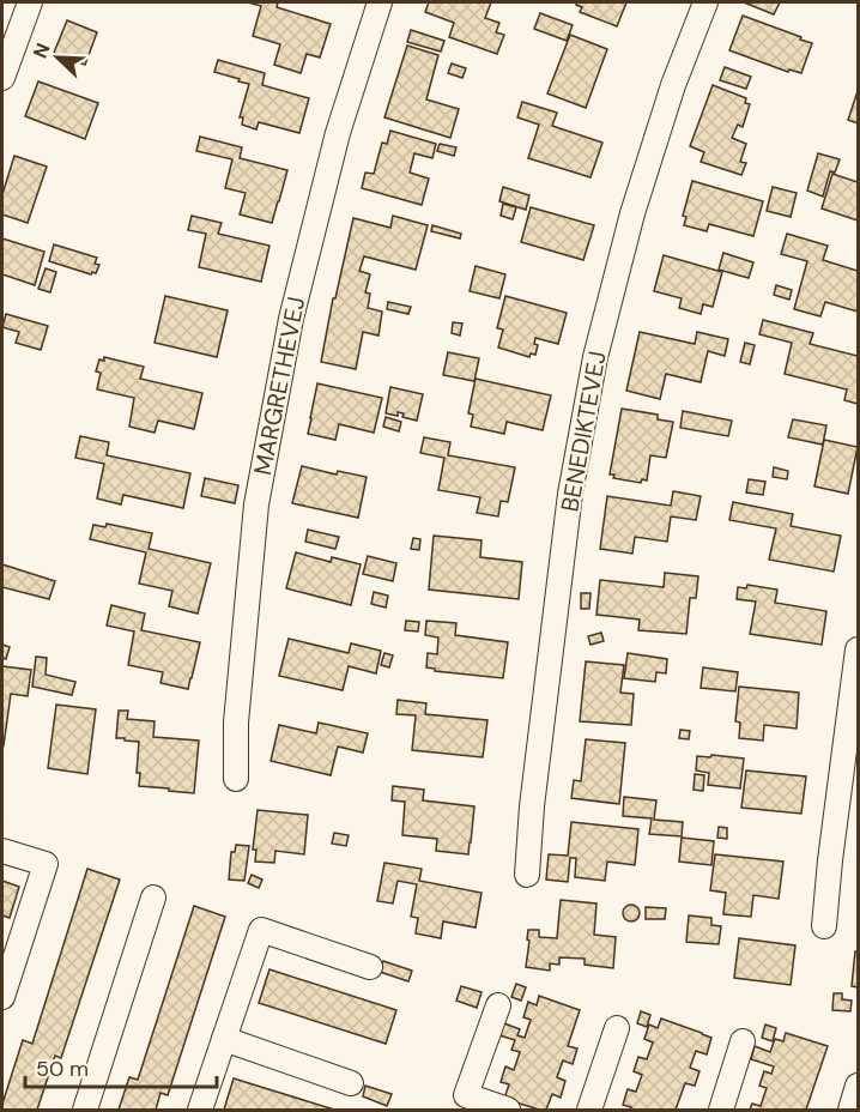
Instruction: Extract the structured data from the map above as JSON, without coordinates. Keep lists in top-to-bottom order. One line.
{"streets":{"street":["MARGRETHEVEJ","BENEDIKTEVEJ"]},"scale_bar":"50 m","north":"top left"}
